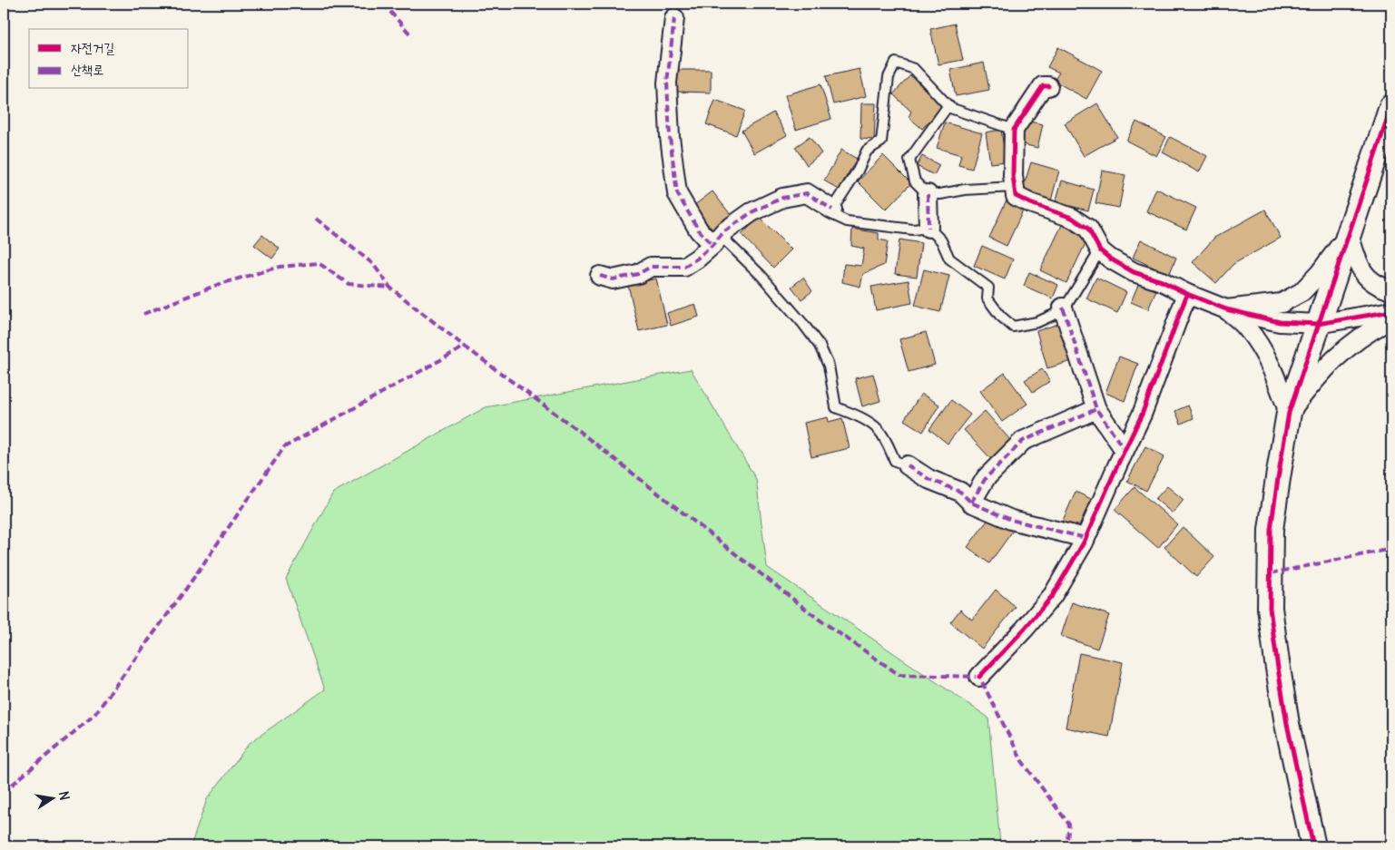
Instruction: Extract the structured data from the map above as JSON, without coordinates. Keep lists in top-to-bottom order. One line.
{"legend":["자전거길","산책로"],"north":"right"}
